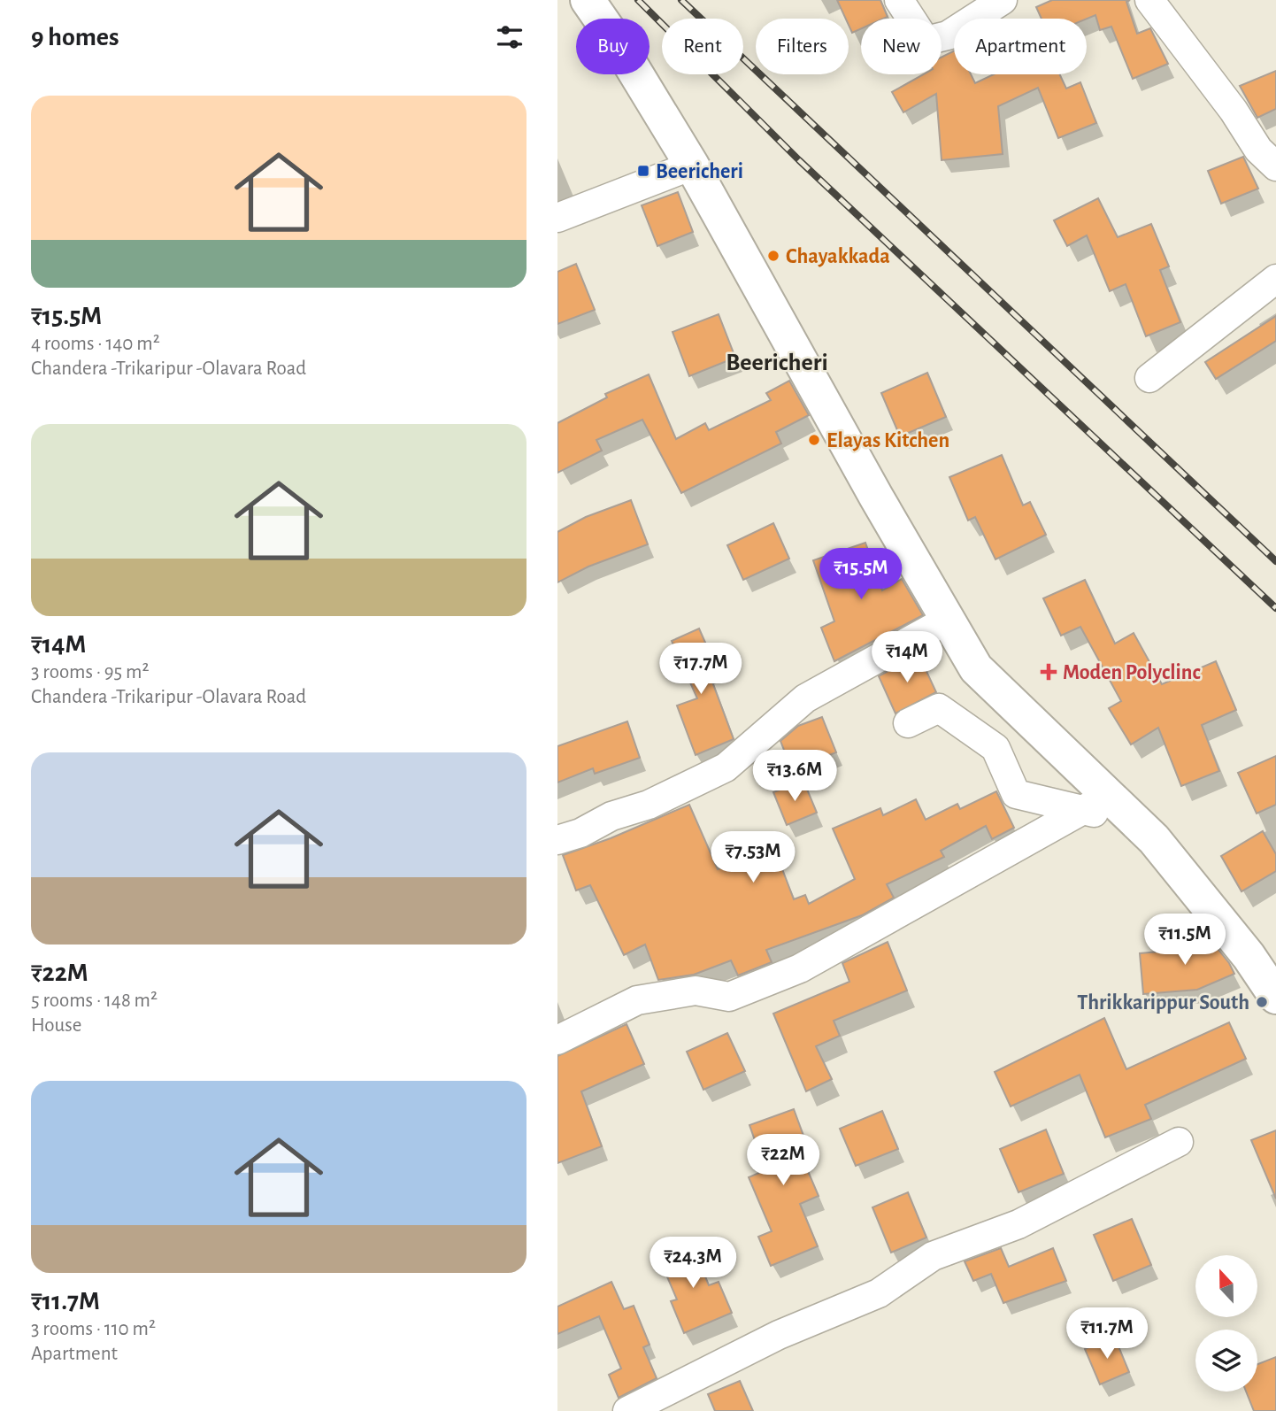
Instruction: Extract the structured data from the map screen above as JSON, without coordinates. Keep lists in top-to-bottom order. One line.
{"districts":["Beericheri"],"places":{"transit":["Beericheri"],"other":["Chayakkada","Elayas Kitchen","Thrikkarippur South"],"health":["Moden Polyclinc"]},"north":"top","page":{"heading":"9 homes","chip":["Buy","Rent","Filters","New","Apartment"],"list":[{"name":"₹15.5M","note":"4 rooms · 140 m² · Chandera -Trikaripur -Olavara Road"},{"name":"₹14M","note":"3 rooms · 95 m² · Chandera -Trikaripur -Olavara Road"},{"name":"₹22M","note":"5 rooms · 148 m² · House"},{"name":"₹11.7M","note":"3 rooms · 110 m² · Apartment"}],"price":["₹15.5M","₹14M","₹17.7M","₹13.6M","₹7.53M","₹11.5M","₹22M","₹24.3M","₹11.7M"]}}
